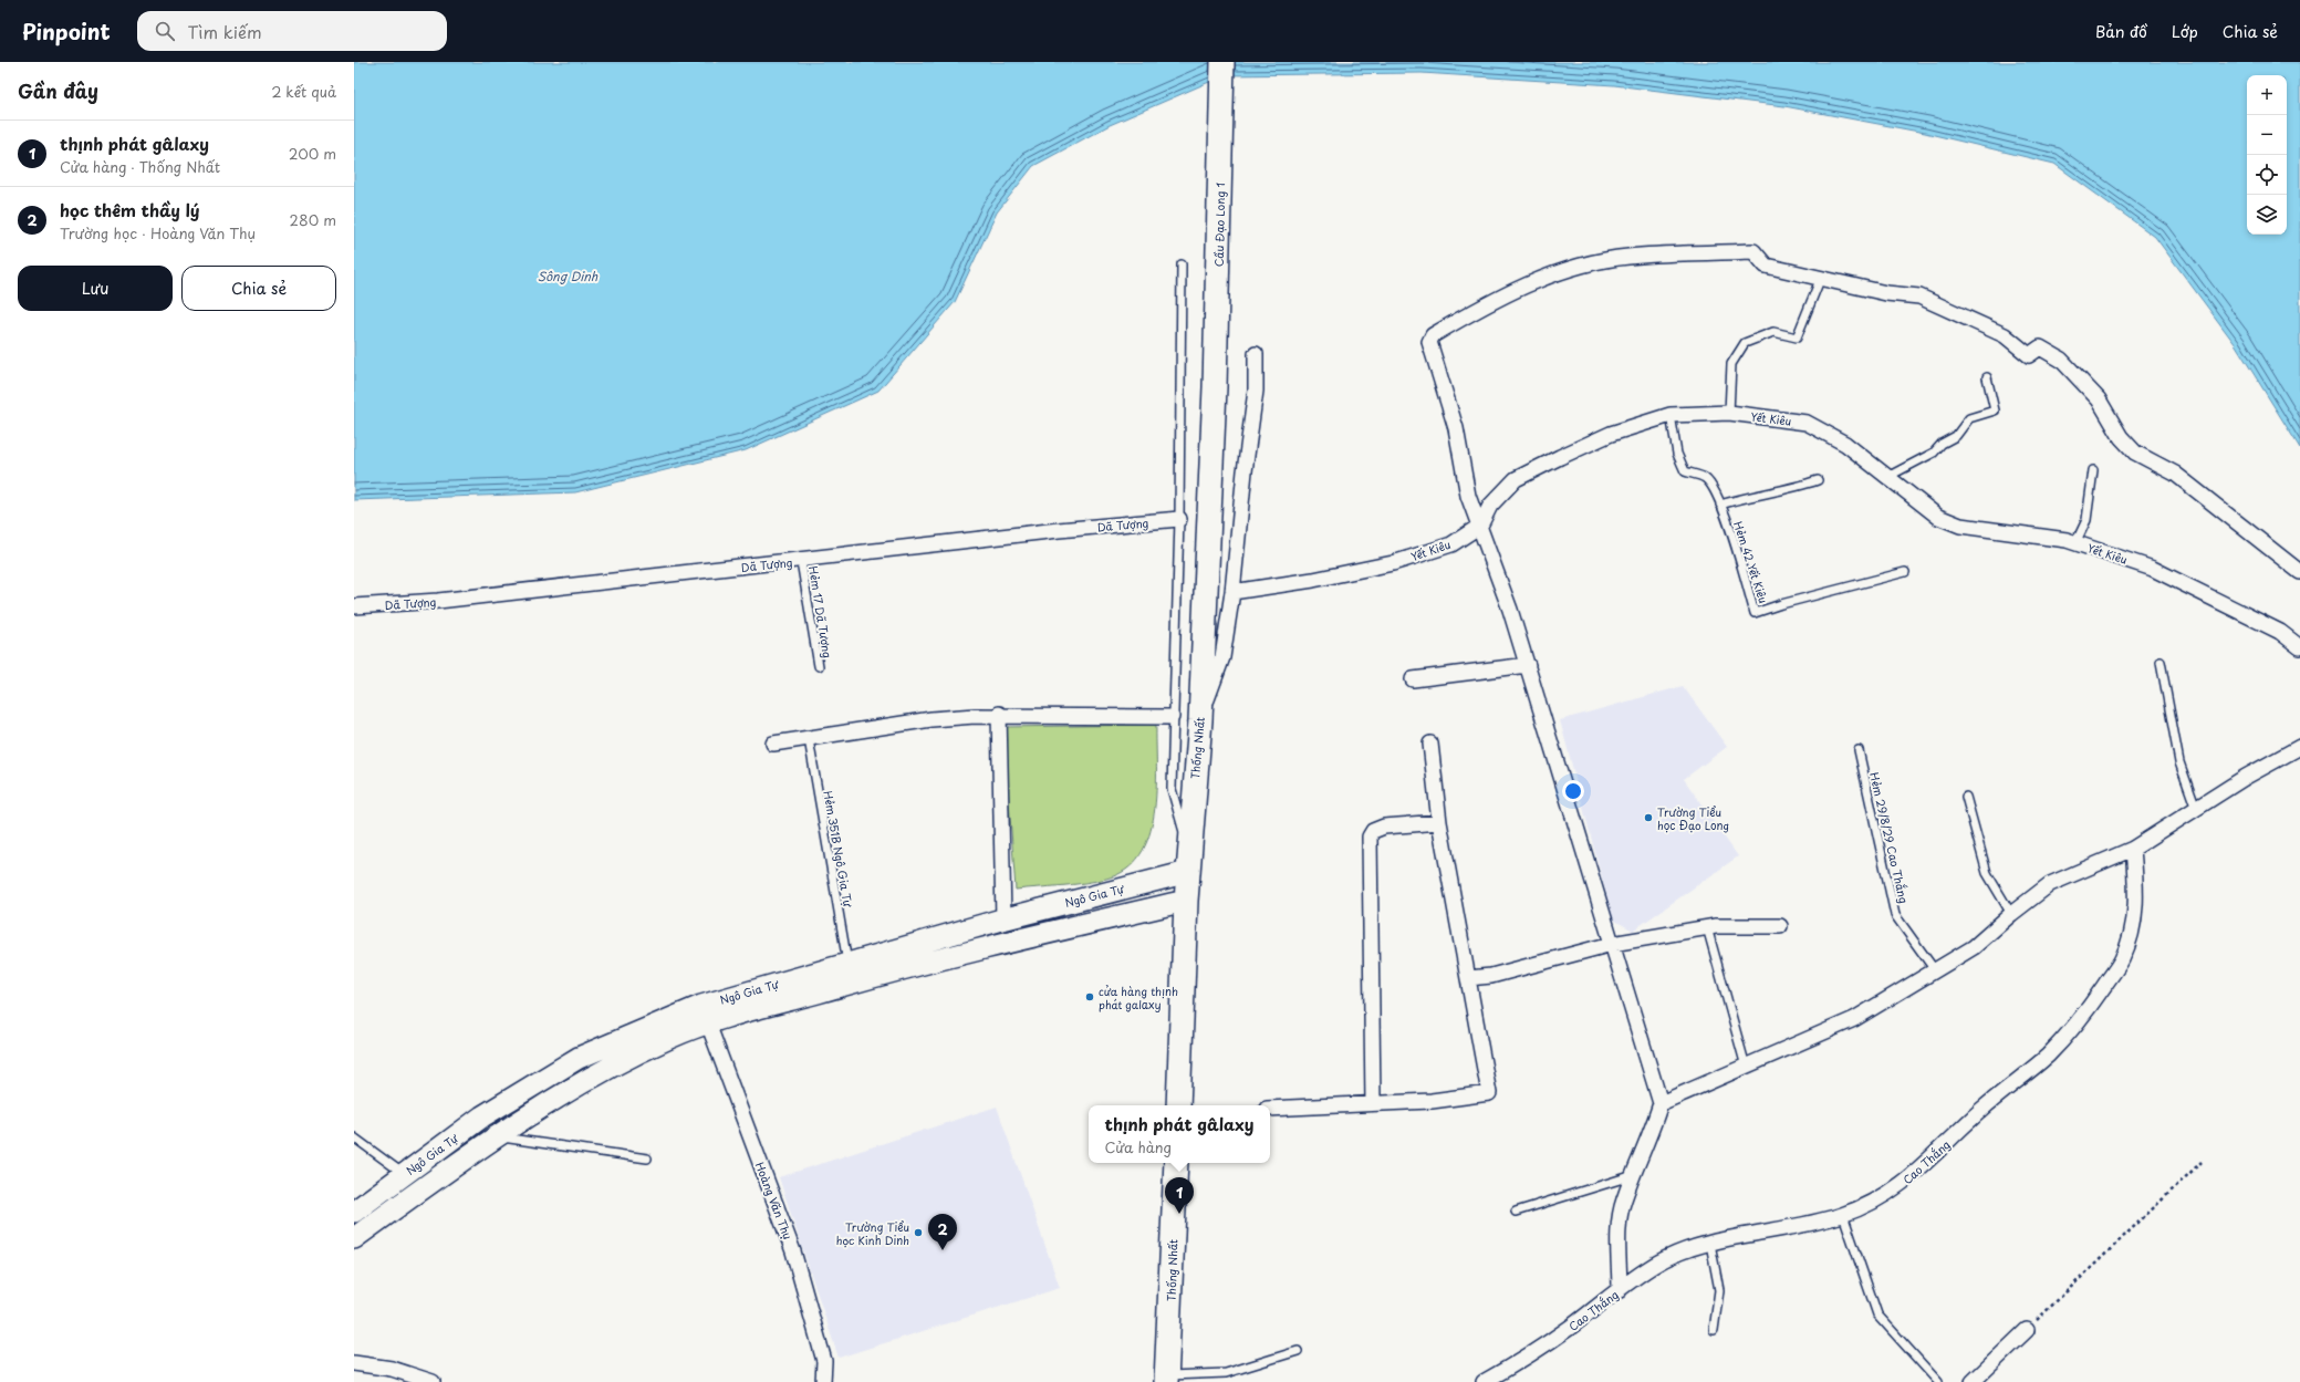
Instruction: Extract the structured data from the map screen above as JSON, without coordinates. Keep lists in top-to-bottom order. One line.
{"streets":{"main road":["Cầu Đạo Long 1","Thống Nhất","Ngô Gia Tự"],"street":["Yết Kiêu","Dã Tượng","Cao Thắng","Hoàng Văn Thụ"],"lane":["Hẻm 42 Yết Kiêu","Hẻm 17 Dã Tượng","Hẻm 29/8/29 Cao Thắng","Hẻm 351B Ngô Gia Tự"]},"crossings":[["Cầu Đạo Long 1","Thống Nhất"],["Yết Kiêu","Hẻm 42 Yết Kiêu"],["Dã Tượng","Hẻm 17 Dã Tượng"],["Thống Nhất","Ngô Gia Tự"],["Hẻm 351B Ngô Gia Tự","Ngô Gia Tự"],["Ngô Gia Tự","Hoàng Văn Thụ"]],"water":["Sông Dinh"],"places":["Trường Tiểu học Đạo Long","cửa hàng thịnh phát galaxy","Trường Tiểu học Kinh Dinh"],"page":{"header":"Pinpoint","search":"Tìm kiếm","nav":["Bản đồ","Lớp","Chia sẻ"],"heading":["Gần đây","2 kết quả"],"map_buttons":["+","−"],"list":[{"mark":"1","name":"thịnh phát gâlaxy","note":"Cửa hàng · Thống Nhất","value":"200 m"},{"mark":"2","name":"học thêm thầy lý","note":"Trường học · Hoàng Văn Thụ","value":"280 m"}],"buttons":["Lưu","Chia sẻ"],"popup":["thịnh phát gâlaxy","Cửa hàng"],"pins":["1","2"]}}
